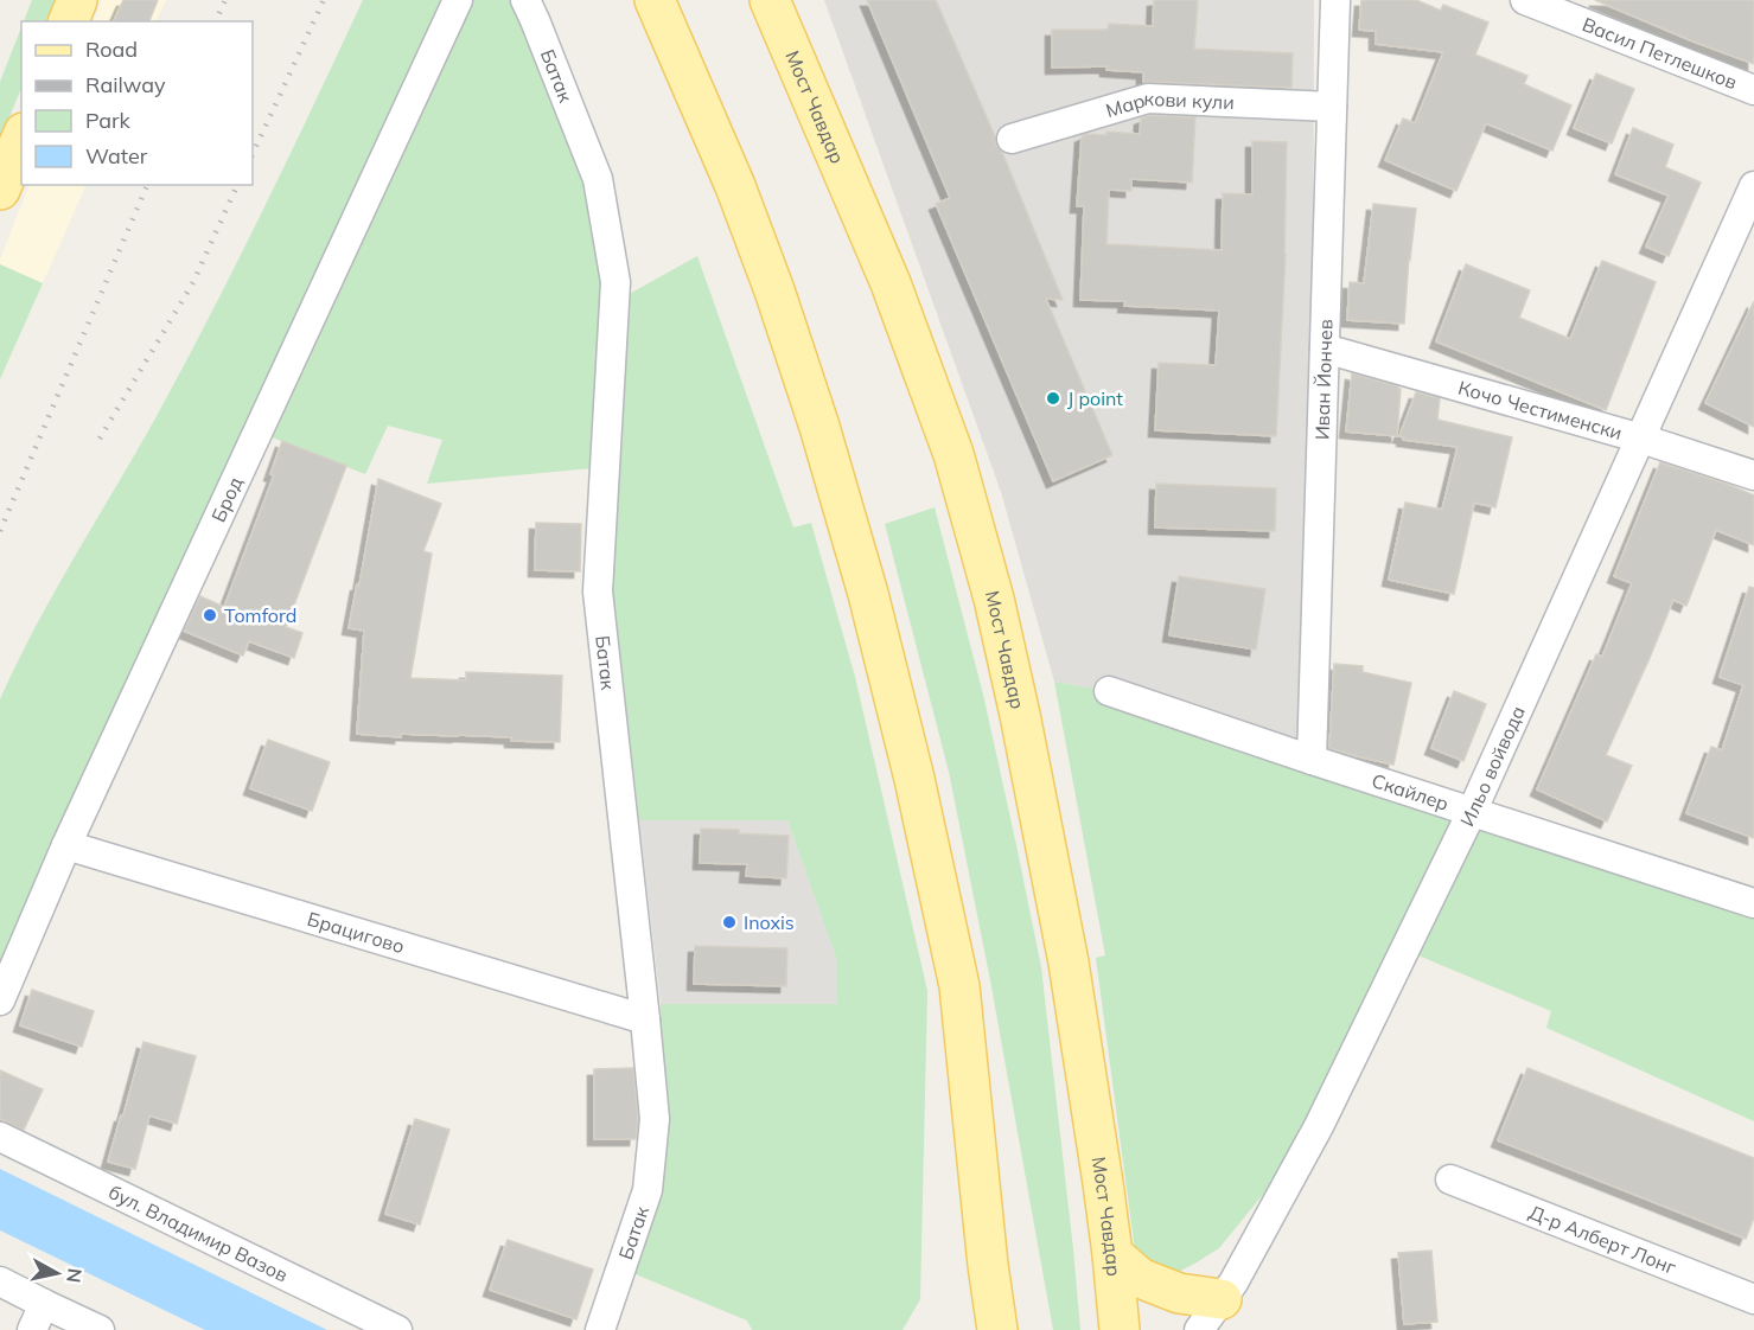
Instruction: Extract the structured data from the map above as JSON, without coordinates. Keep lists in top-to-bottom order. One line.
{"streets":{"main road":["Мост Чавдар"],"street":["Васил Петлешков","Батак","Маркови кули","Иван Йончев","Кочо Честименски","Брод","Ильо войвода","Скайлер","Брацигово","бул. Владимир Вазов","Д-р Алберт Лонг"]},"crossings":[["Батак","Брацигово"],["Маркови кули","Иван Йончев"],["Иван Йончев","Кочо Честименски"],["Иван Йончев","Скайлер"],["Кочо Честименски","Ильо войвода"],["Брод","Брацигово"],["Ильо войвода","Скайлер"]],"places":["J point","Tomford","Inoxis"],"legend":["Road","Railway","Park","Water"],"north":"right"}
